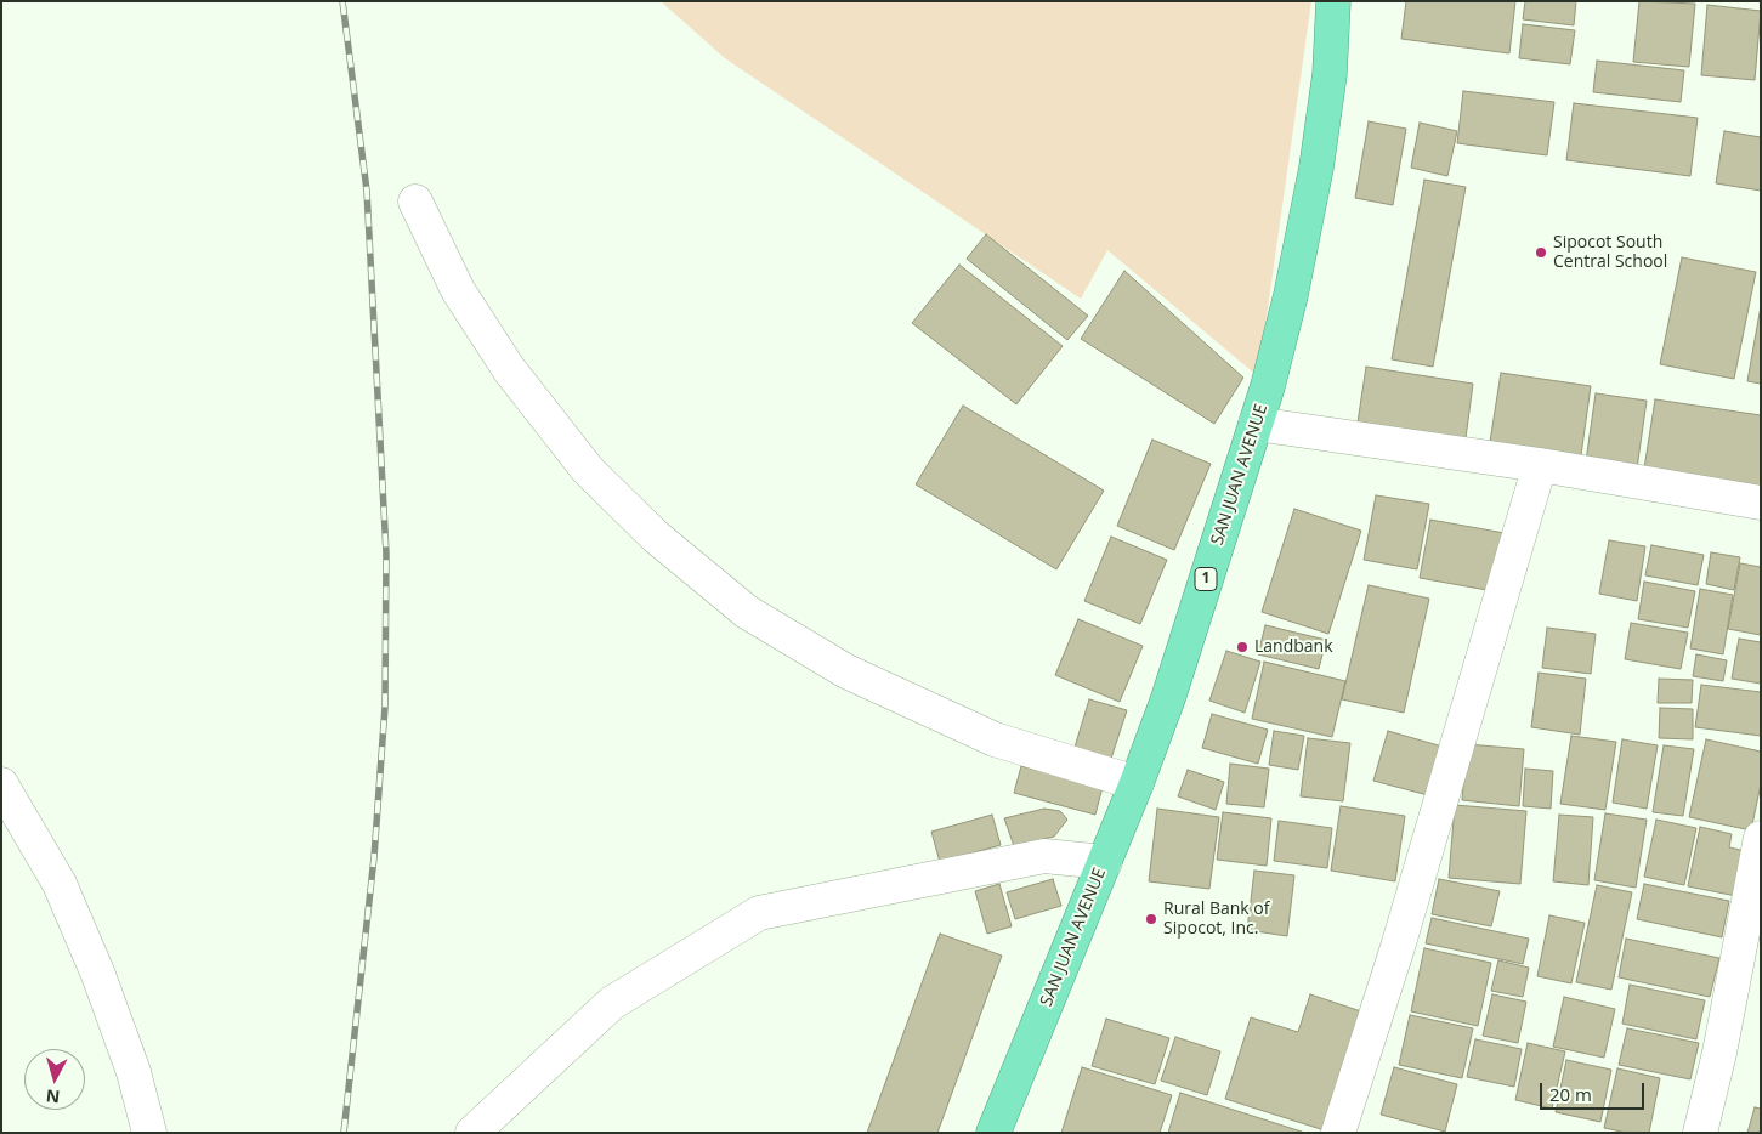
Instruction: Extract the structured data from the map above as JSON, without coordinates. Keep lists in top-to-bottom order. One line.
{"streets":{"highway":["SAN JUAN AVENUE","1"]},"places":["Sipocot South Central School","Landbank","Rural Bank of Sipocot, Inc."],"scale_bar":"20 m","north":"bottom"}
